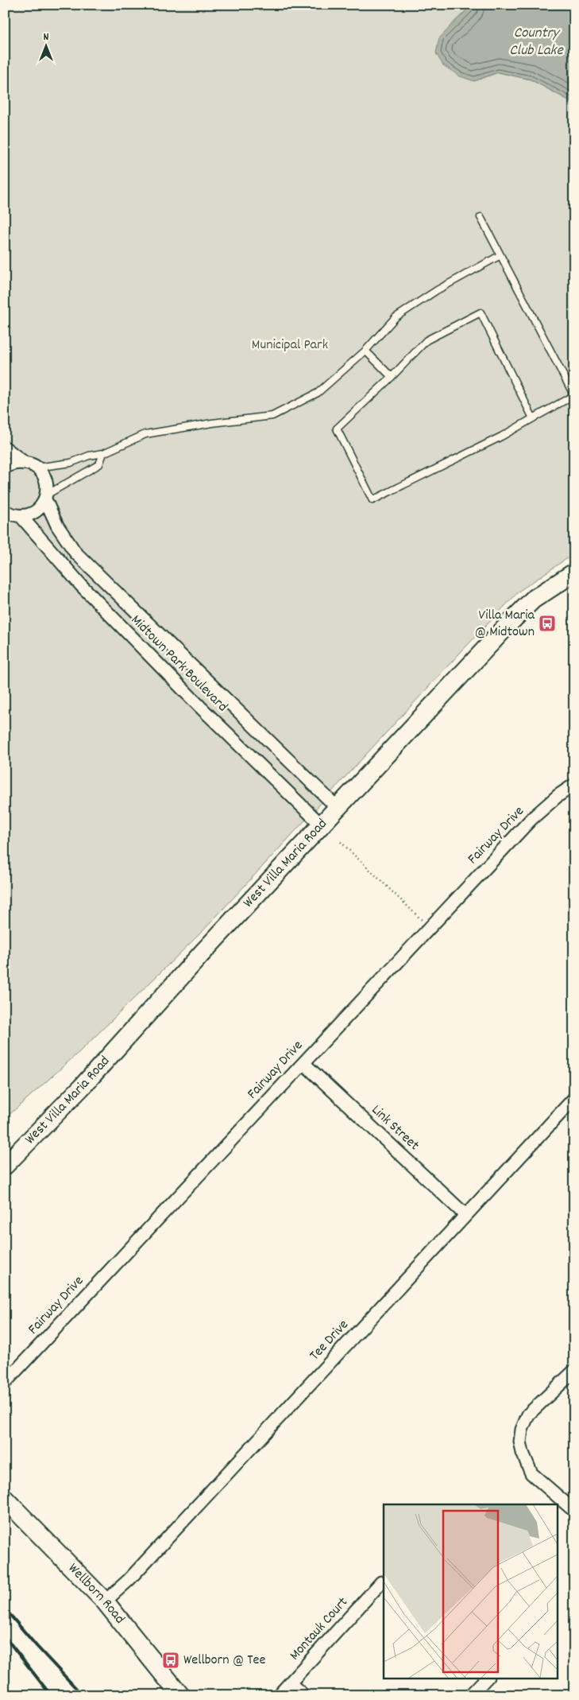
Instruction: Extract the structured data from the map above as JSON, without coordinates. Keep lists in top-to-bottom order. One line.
{"streets":{"main road":["West Villa Maria Road","Wellborn Road"],"street":["Midtown Park Boulevard","Fairway Drive","Link Street","Tee Drive","Montauk Court"]},"crossings":[["Midtown Park Boulevard","West Villa Maria Road"],["Fairway Drive","Link Street"],["Link Street","Tee Drive"],["Tee Drive","Wellborn Road"]],"water":["Country Club Lake"],"parks":["Municipal Park"],"places":{"bus stop":["Villa Maria @ Midtown","Wellborn @ Tee"]},"north":"top"}
